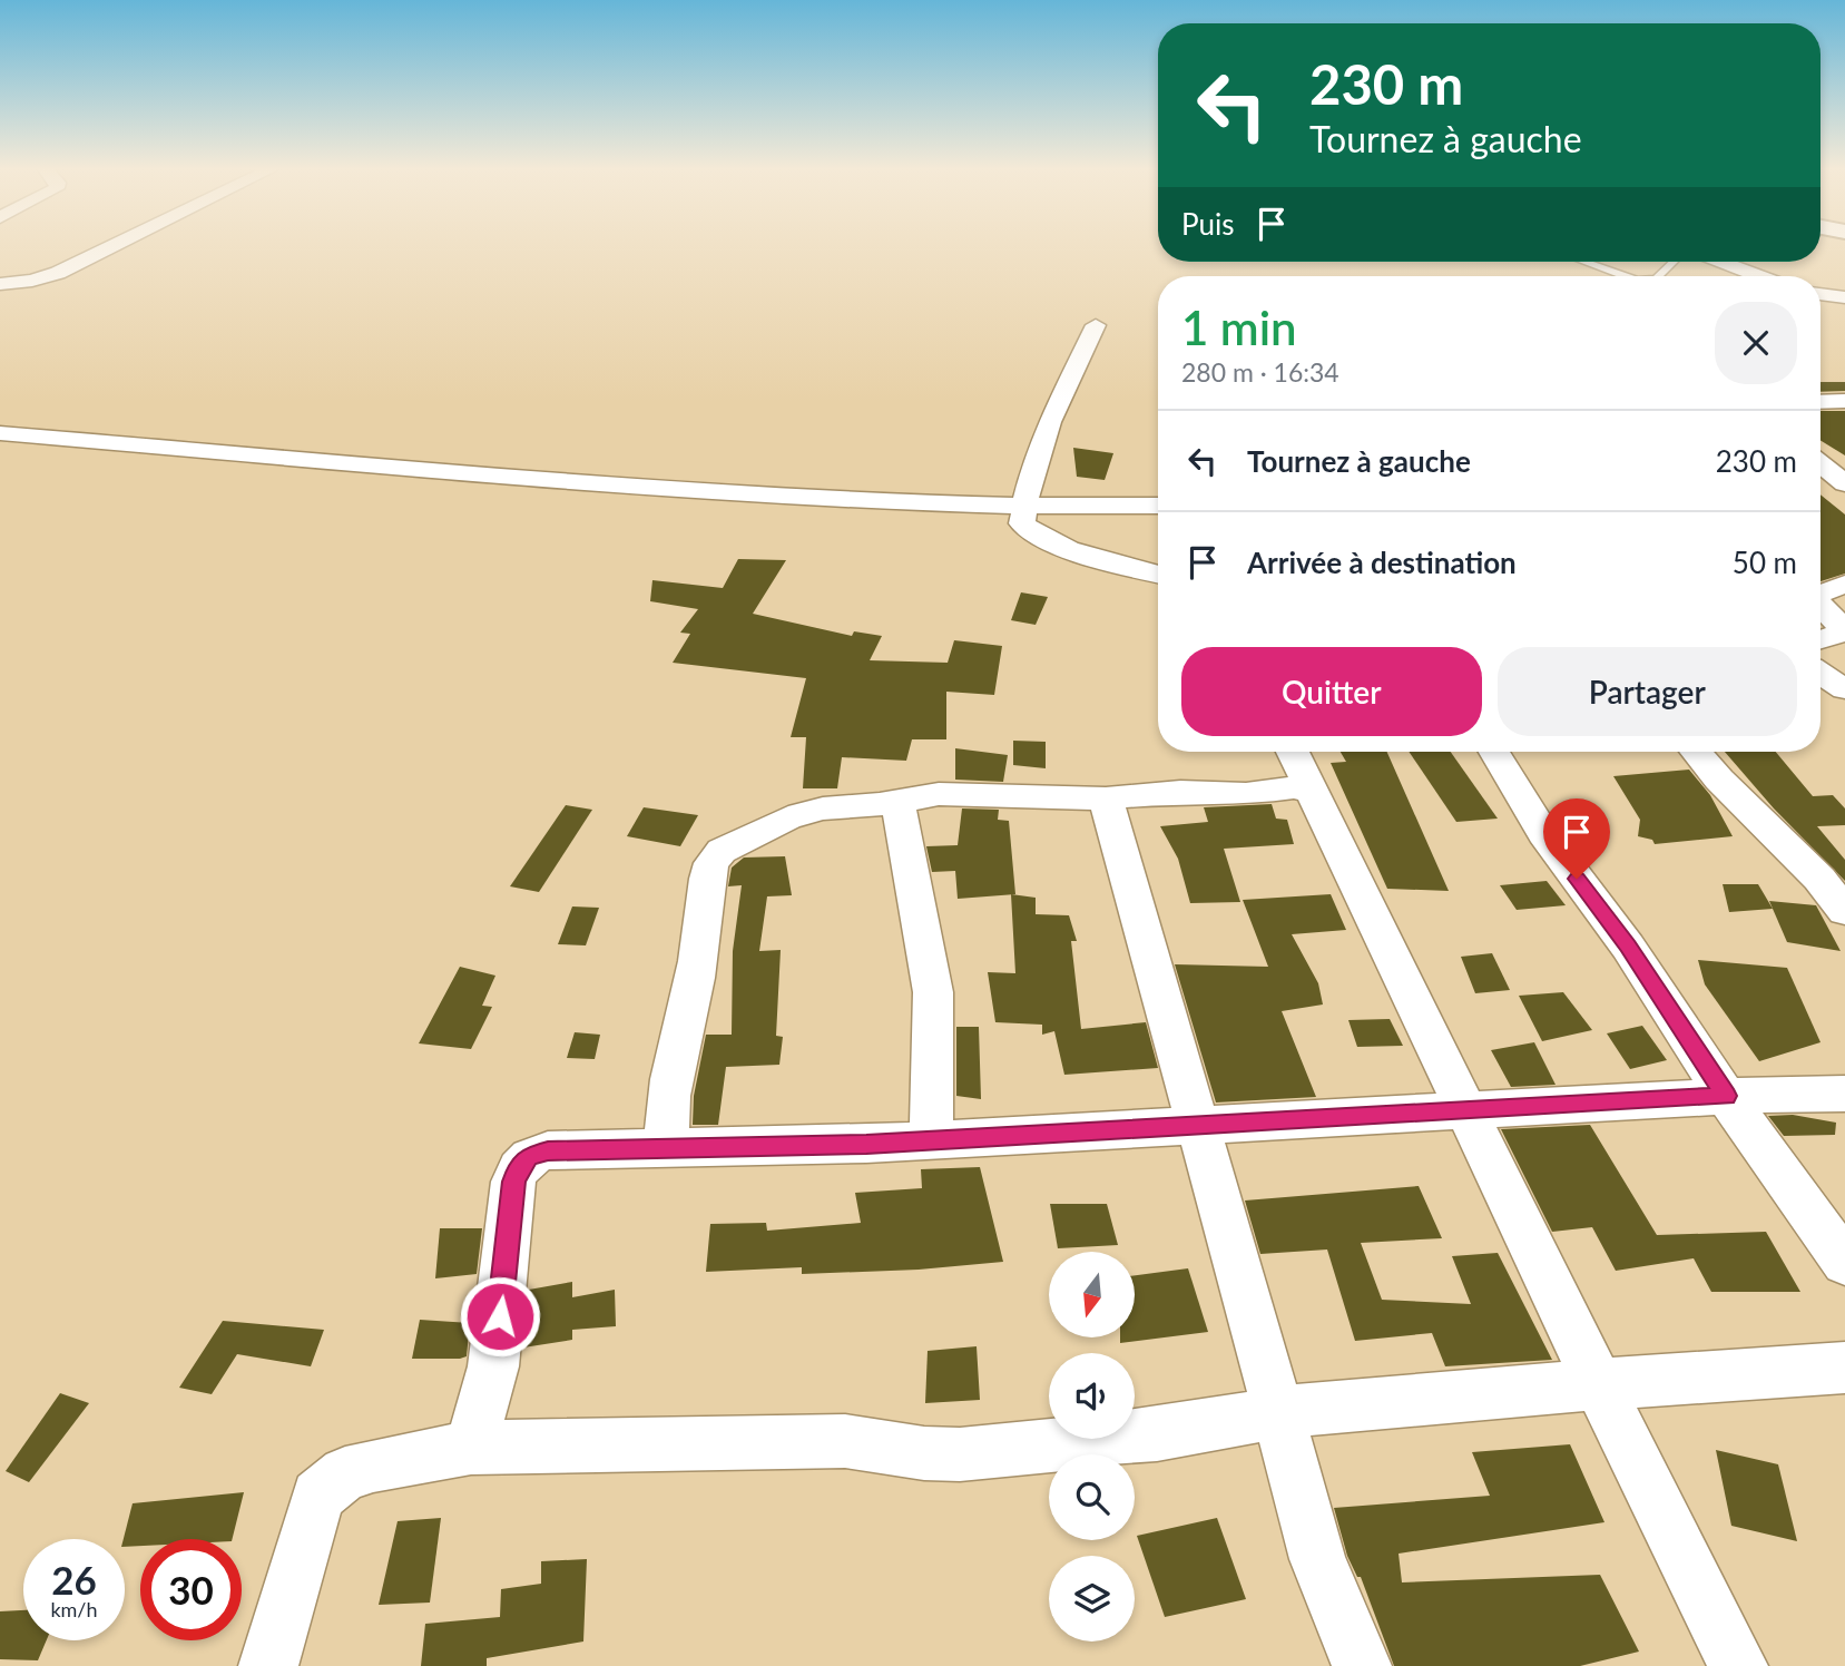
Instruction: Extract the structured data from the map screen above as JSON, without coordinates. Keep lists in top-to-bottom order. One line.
{"north":"bottom","page":{"turn":["230 m","Tournez à gauche"],"then":"Puis","heading":["1 min","280 m · 16:34"],"list":[{"name":"Tournez à gauche","value":"230 m"},{"name":"Arrivée à destination","value":"50 m"}],"buttons":["Quitter","Partager"],"speed":"26 km/h","limit":"30"}}
